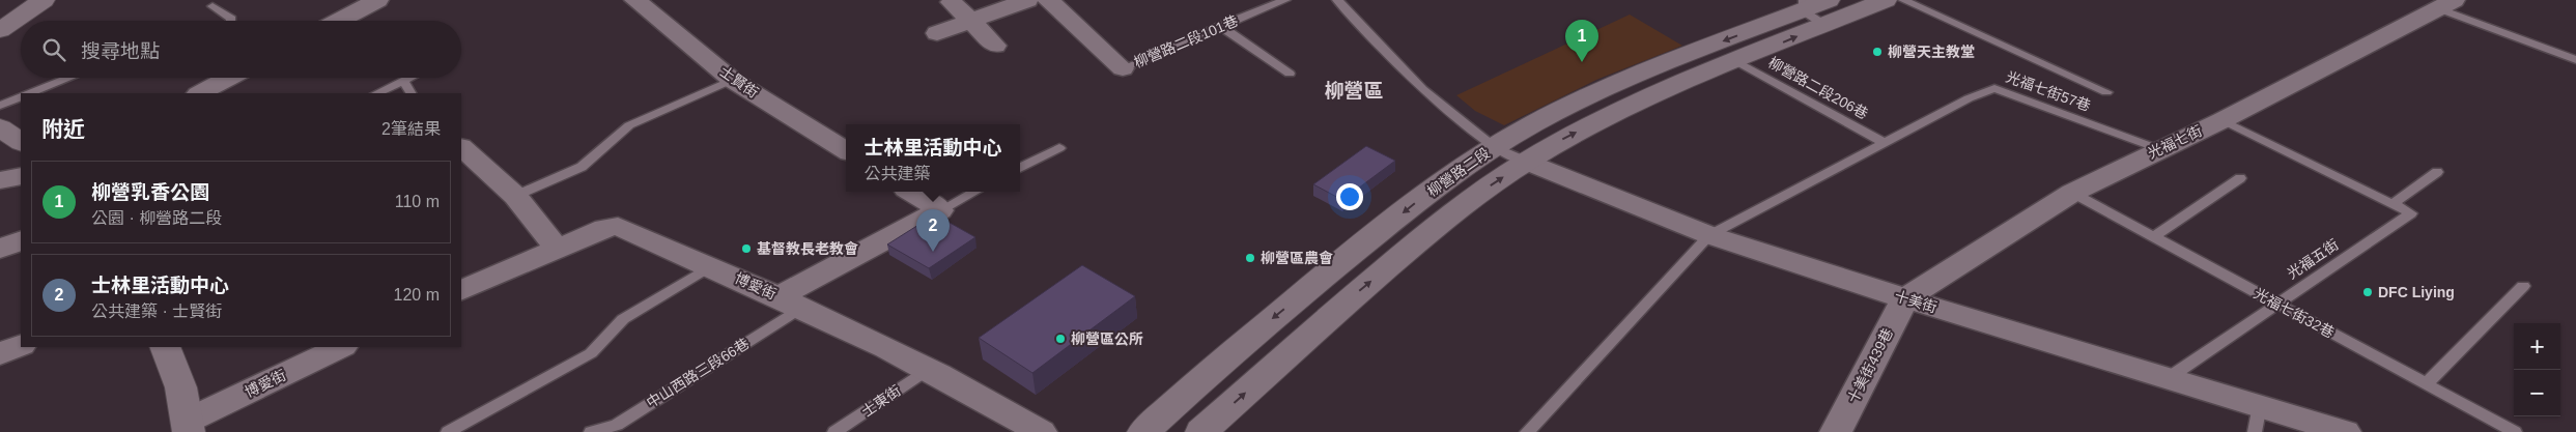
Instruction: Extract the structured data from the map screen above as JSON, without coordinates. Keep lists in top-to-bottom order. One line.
{"streets":{"street":["柳營路二段101巷","士賢街","光福七街","柳營路二段","博愛街","十美街","十美街439巷"],"lane":["柳營路二段206巷","光福七街57巷","光福五街","光福七街32巷","中山西路三段66巷","士東街"]},"crossings":[["柳營路二段206巷","光福七街57巷"],["柳營路二段206巷","柳營路二段"],["光福七街57巷","光福七街"],["光福七街57巷","十美街"],["光福七街","十美街"],["光福七街","光福七街32巷"],["光福七街","十美街439巷"],["柳營路二段","十美街"],["光福五街","十美街"],["光福五街","光福七街32巷"],["博愛街","中山西路三段66巷"],["博愛街","士東街"],["十美街","十美街439巷"]],"districts":["柳營區"],"places":["柳營天主教堂","基督教長老教會","柳營區農會","DFC Liying","柳營區公所"],"page":{"pins":["1","2"],"search":"搜尋地點","heading":["附近","2筆結果"],"popup":["士林里活動中心","公共建築"],"list":[{"mark":"1","name":"柳營乳香公園","note":"公園 · 柳營路二段","value":"110 m"},{"mark":"2","name":"士林里活動中心","note":"公共建築 · 士賢街","value":"120 m"}],"map_buttons":["+","−"]}}
